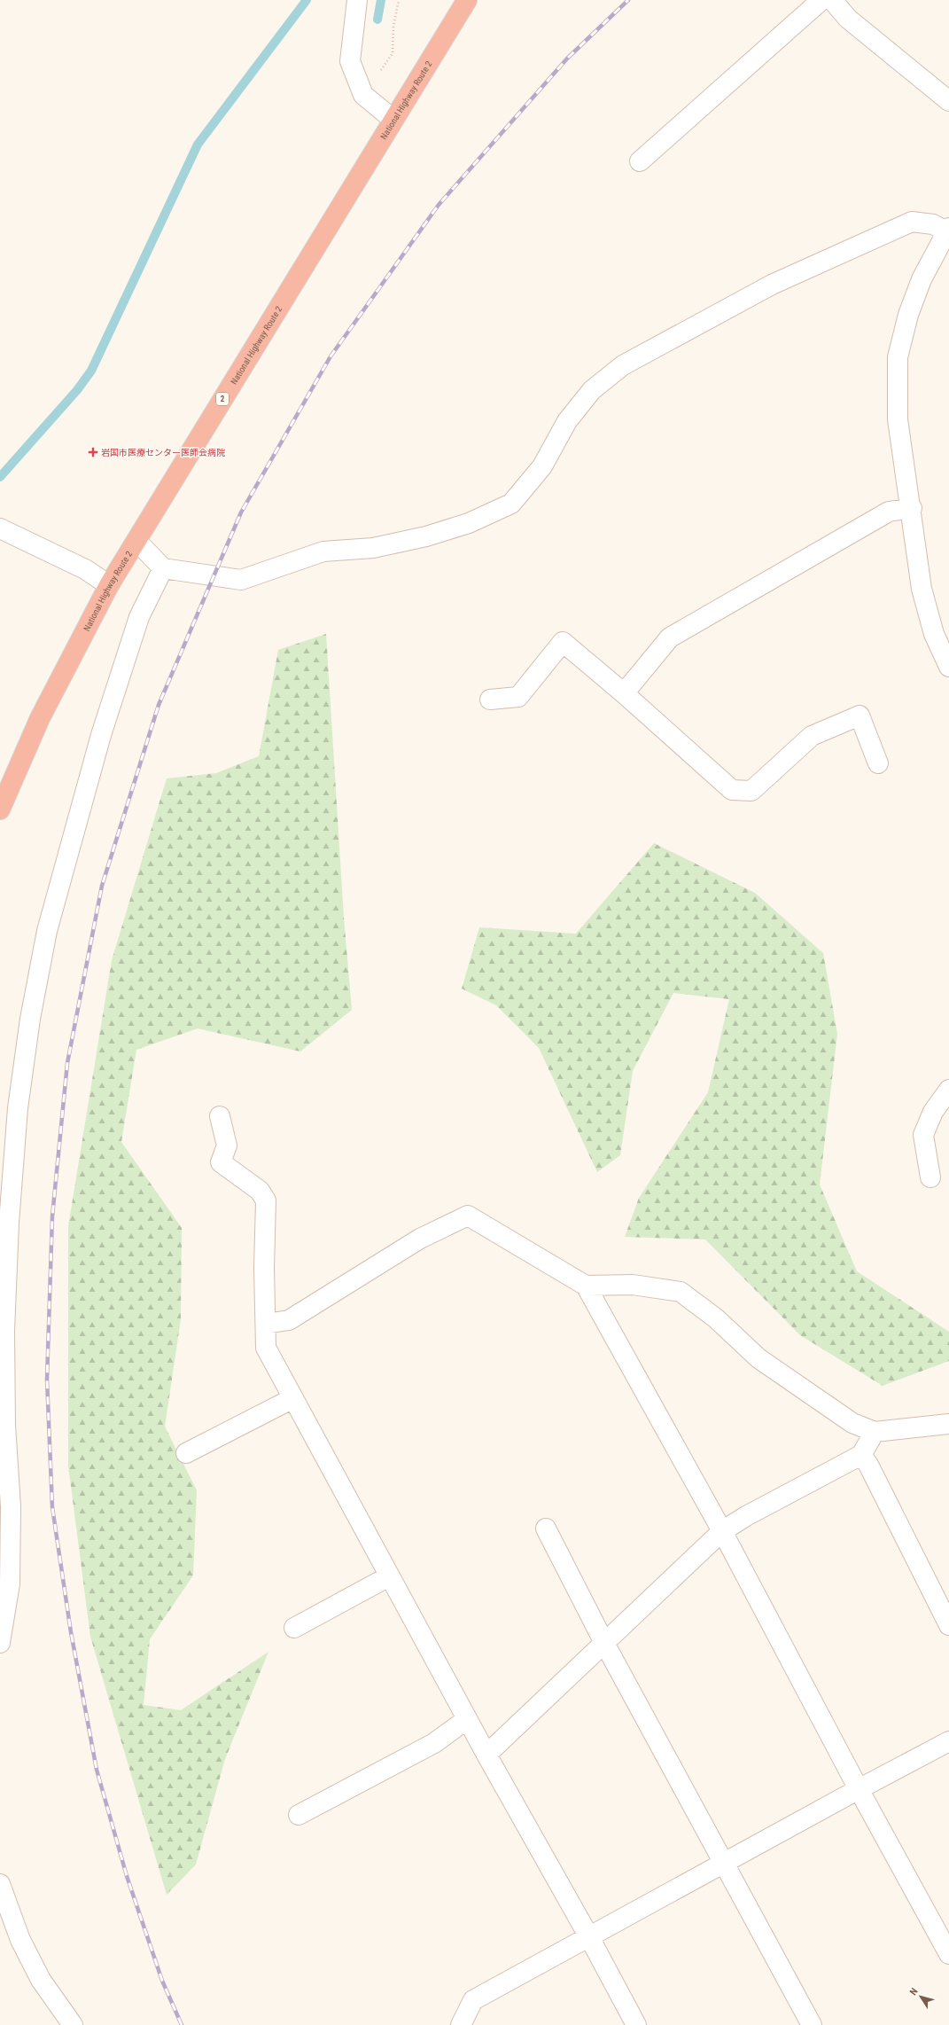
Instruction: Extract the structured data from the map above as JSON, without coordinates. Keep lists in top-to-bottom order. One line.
{"streets":{"highway":["National Highway Route 2","2"]},"places":{"health":["岩国市医療センター医師会病院"]},"north":"top left"}
